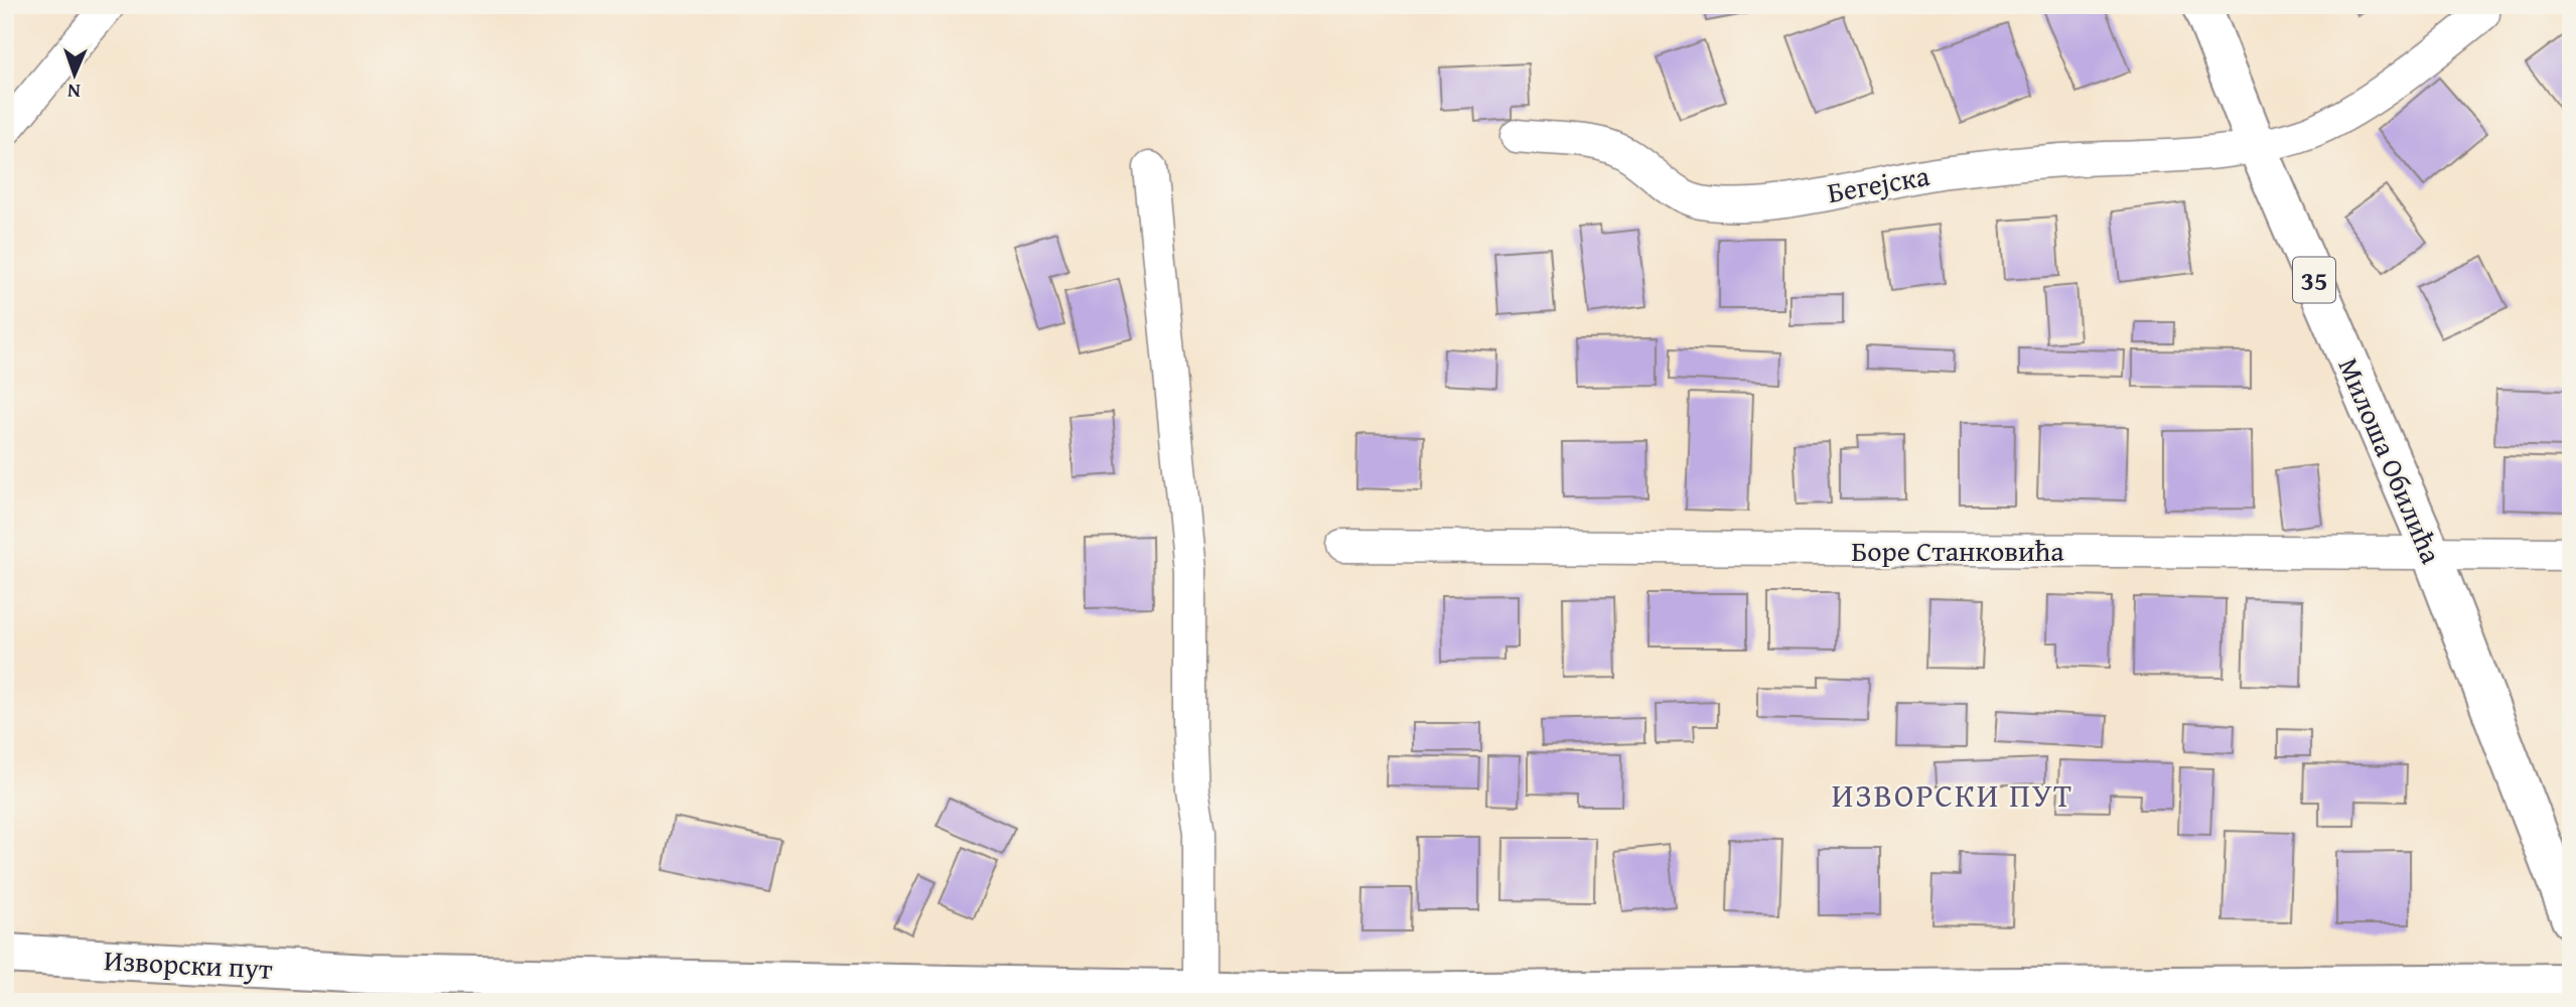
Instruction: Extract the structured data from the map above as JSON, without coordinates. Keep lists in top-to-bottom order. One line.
{"streets":{"main road":["35","Милоша Обилића","Изворски пут"],"street":["Бегејска","Боре Станковића"]},"crossings":[["Бегејска","Милоша Обилића"],["Милоша Обилића","Боре Станковића"]],"districts":["ИЗВОРСКИ ПУТ"],"north":"bottom"}
